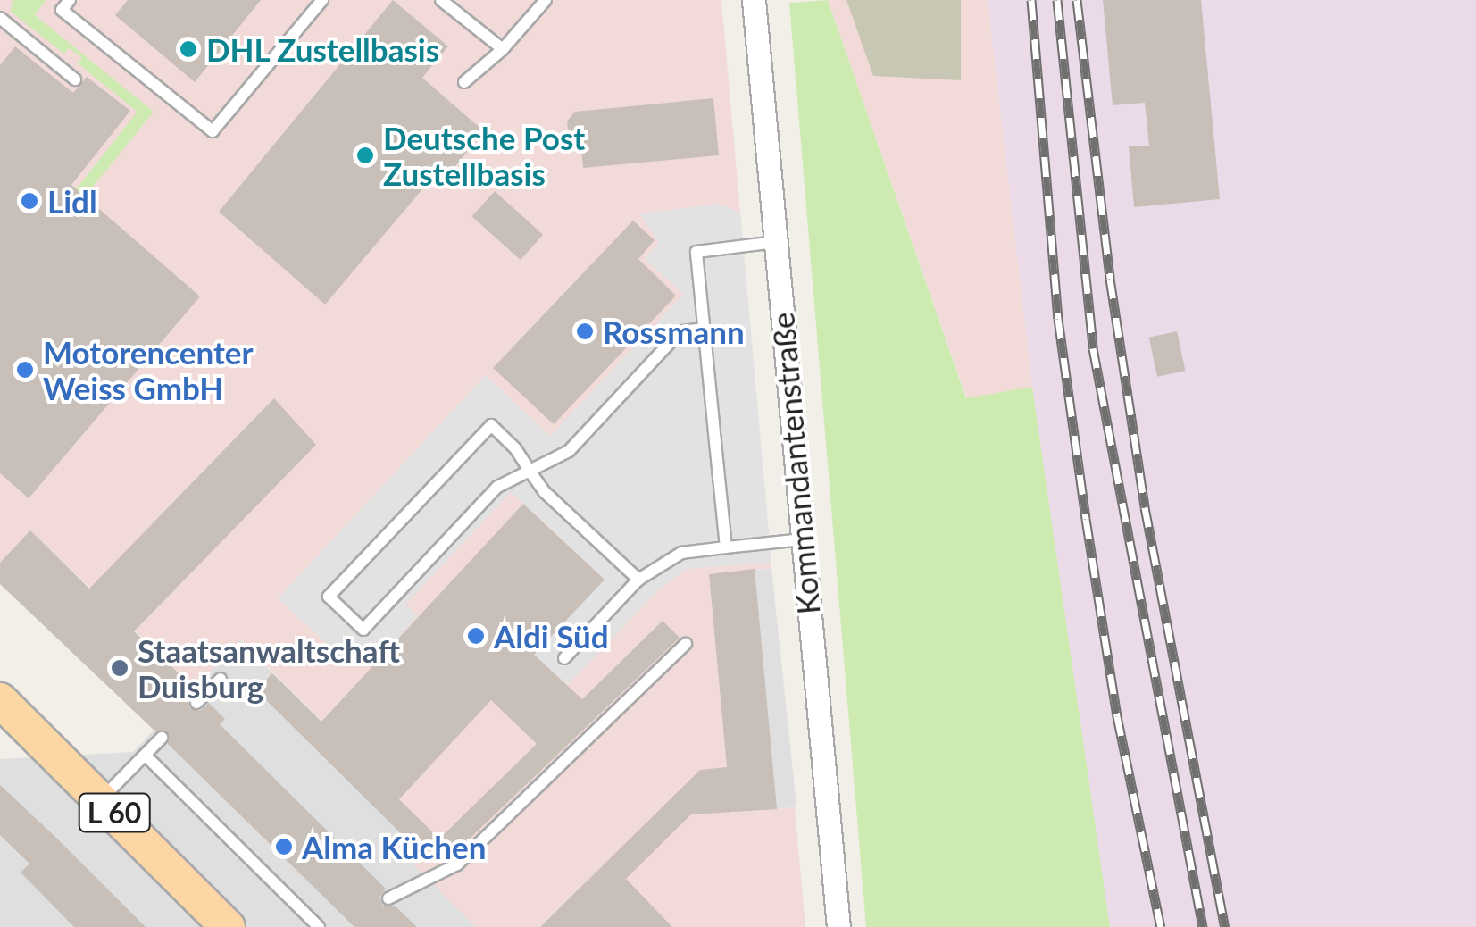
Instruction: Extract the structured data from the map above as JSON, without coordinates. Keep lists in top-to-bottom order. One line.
{"streets":{"main road":["L 60"],"street":["Kommandantenstraße"]},"places":["DHL Zustellbasis","Deutsche Post Zustellbasis","Lidl","Rossmann","Motorencenter Weiss GmbH","Aldi Süd","Staatsanwaltschaft Duisburg","Alma Küchen"]}
